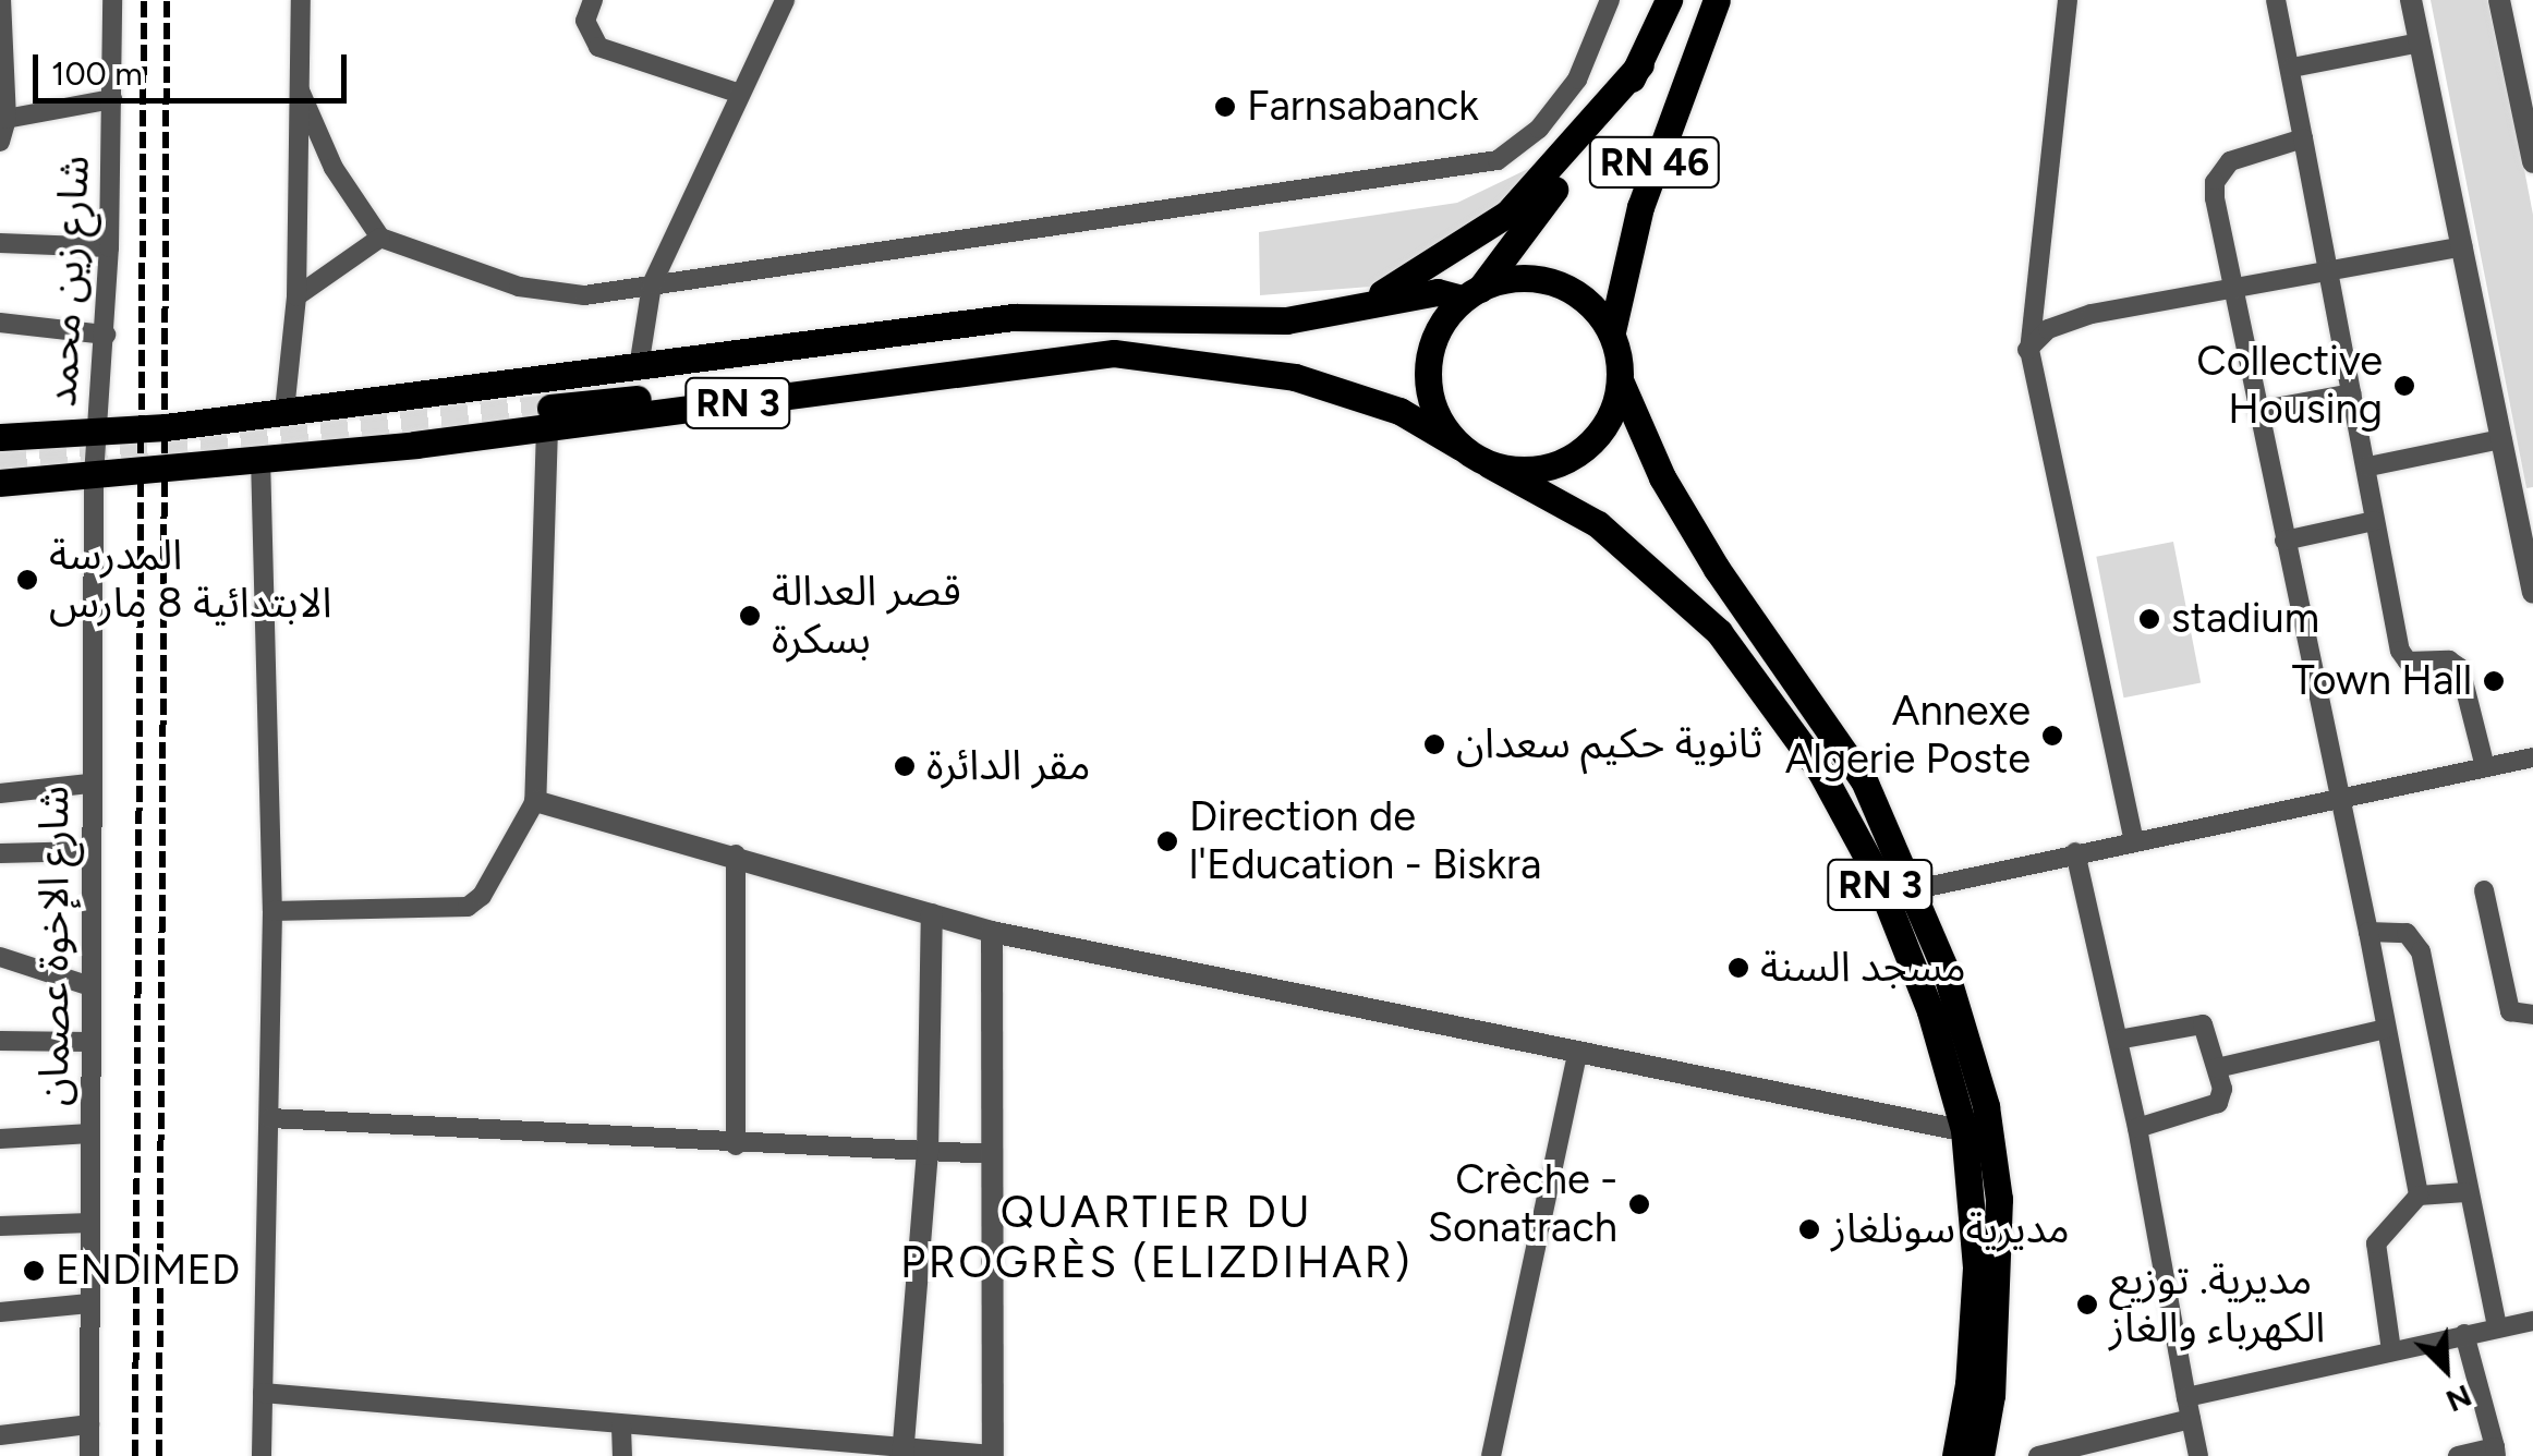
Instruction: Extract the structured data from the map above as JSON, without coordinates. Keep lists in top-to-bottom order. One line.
{"streets":{"main road":["RN 46","RN 3"],"street":["شارع زين محمد","شارع الإخوة عصمان"]},"crossings":[["RN 46","RN 3"],["شارع زين محمد","RN 3"],["شارع زين محمد","شارع الإخوة عصمان"],["RN 3","شارع الإخوة عصمان"]],"districts":["QUARTIER DU PROGRÈS (ELIZDIHAR)"],"places":["Farnsabanck","Collective Housing","المدرسة الابتدائية 8 مارس","قصر العدالة بسكرة","stadium","Town Hall","Annexe Algerie Poste","ثانوية حكيم سعدان","مقر الدائرة","Direction de l'Education - Biskra","مسجد السنة","Crèche - Sonatrach","مديرية سونلغاز","ENDIMED","مديرية. توزيع الكهرباء والغاز"],"scale_bar":"100 m","north":"bottom right"}
